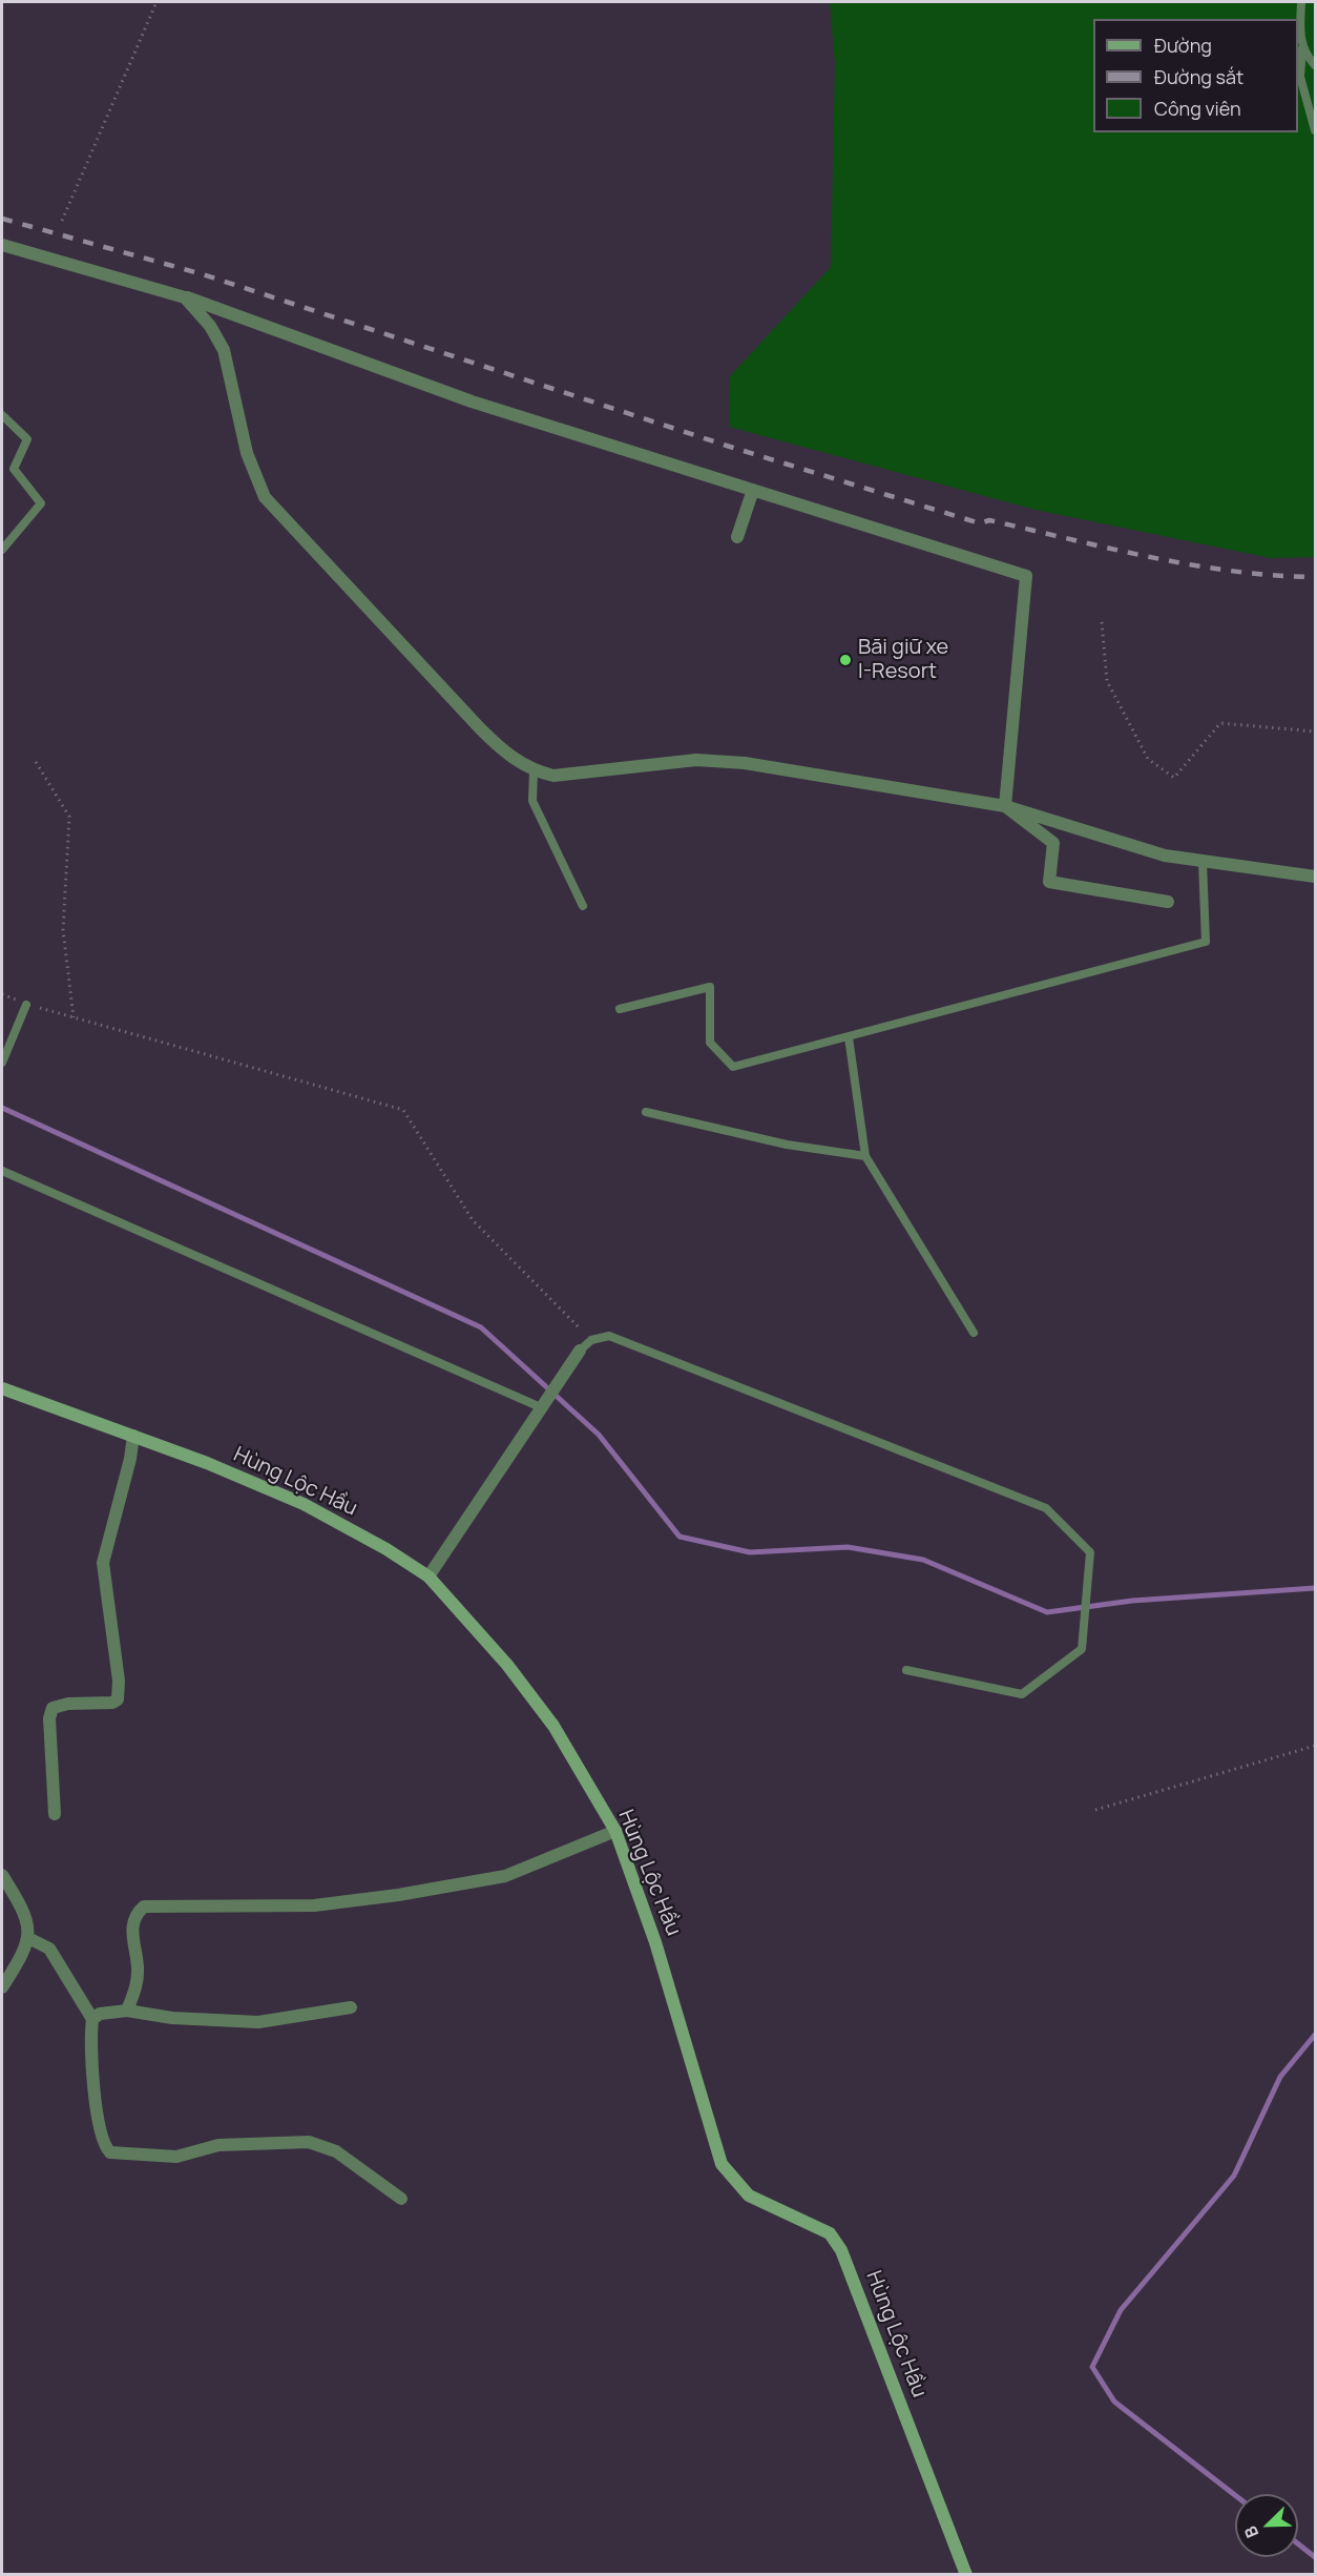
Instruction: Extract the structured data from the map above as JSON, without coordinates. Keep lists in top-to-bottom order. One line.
{"streets":{"street":["Hùng Lộc Hầu"]},"places":["Bãi giữ xe I-Resort"],"legend":["Đường","Đường sắt","Công viên"],"north":"bottom left"}
